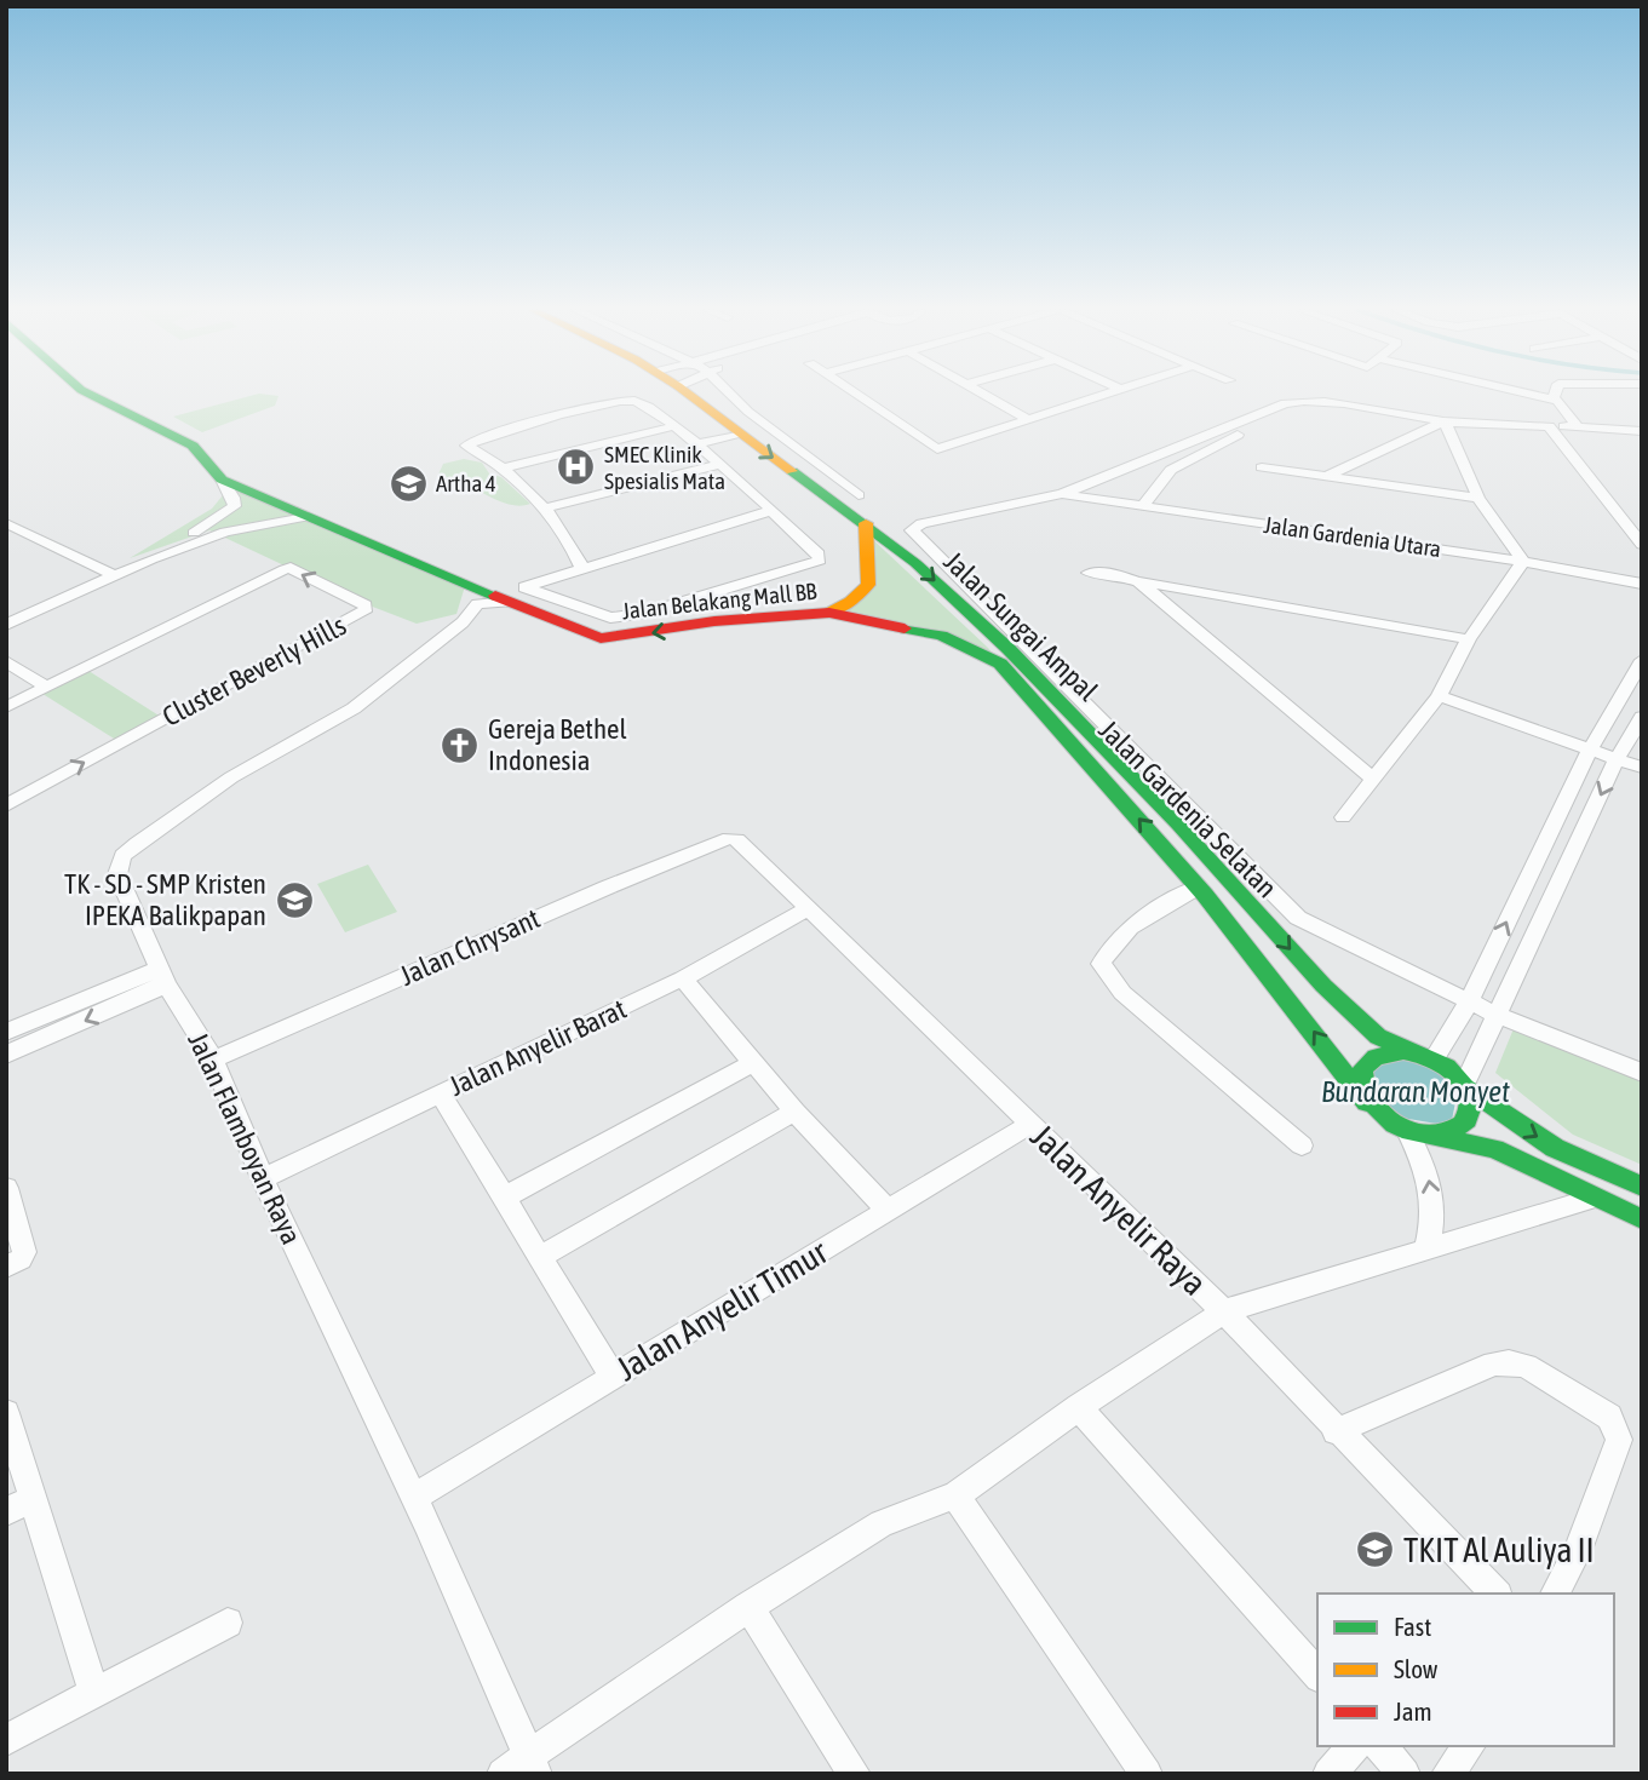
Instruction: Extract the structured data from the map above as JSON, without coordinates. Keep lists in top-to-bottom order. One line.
{"streets":{"main road":["Jalan Belakang Mall BB","Jalan Sungai Ampal"],"street":["Jalan Gardenia Utara","Cluster Beverly Hills","Jalan Gardenia Selatan","Jalan Chrysant","Jalan Anyelir Barat","Jalan Flamboyan Raya","Jalan Anyelir Raya","Jalan Anyelir Timur"]},"crossings":[["Jalan Gardenia Utara","Jalan Gardenia Selatan"],["Jalan Belakang Mall BB","Jalan Sungai Ampal"],["Jalan Belakang Mall BB","Jalan Flamboyan Raya"],["Jalan Chrysant","Jalan Flamboyan Raya"],["Jalan Chrysant","Jalan Anyelir Raya"],["Jalan Anyelir Barat","Jalan Flamboyan Raya"],["Jalan Anyelir Barat","Jalan Anyelir Raya"],["Jalan Flamboyan Raya","Jalan Anyelir Timur"],["Jalan Anyelir Raya","Jalan Anyelir Timur"]],"one_way":["Jalan Belakang Mall BB"],"water":["Bundaran Monyet"],"places":{"hospital":["SMEC Klinik Spesialis Mata"],"school or university":["Artha 4","TK - SD - SMP Kristen IPEKA Balikpapan","TKIT Al Auliya II"],"church":["Gereja Bethel Indonesia"]},"legend":["Fast","Slow","Jam"]}
